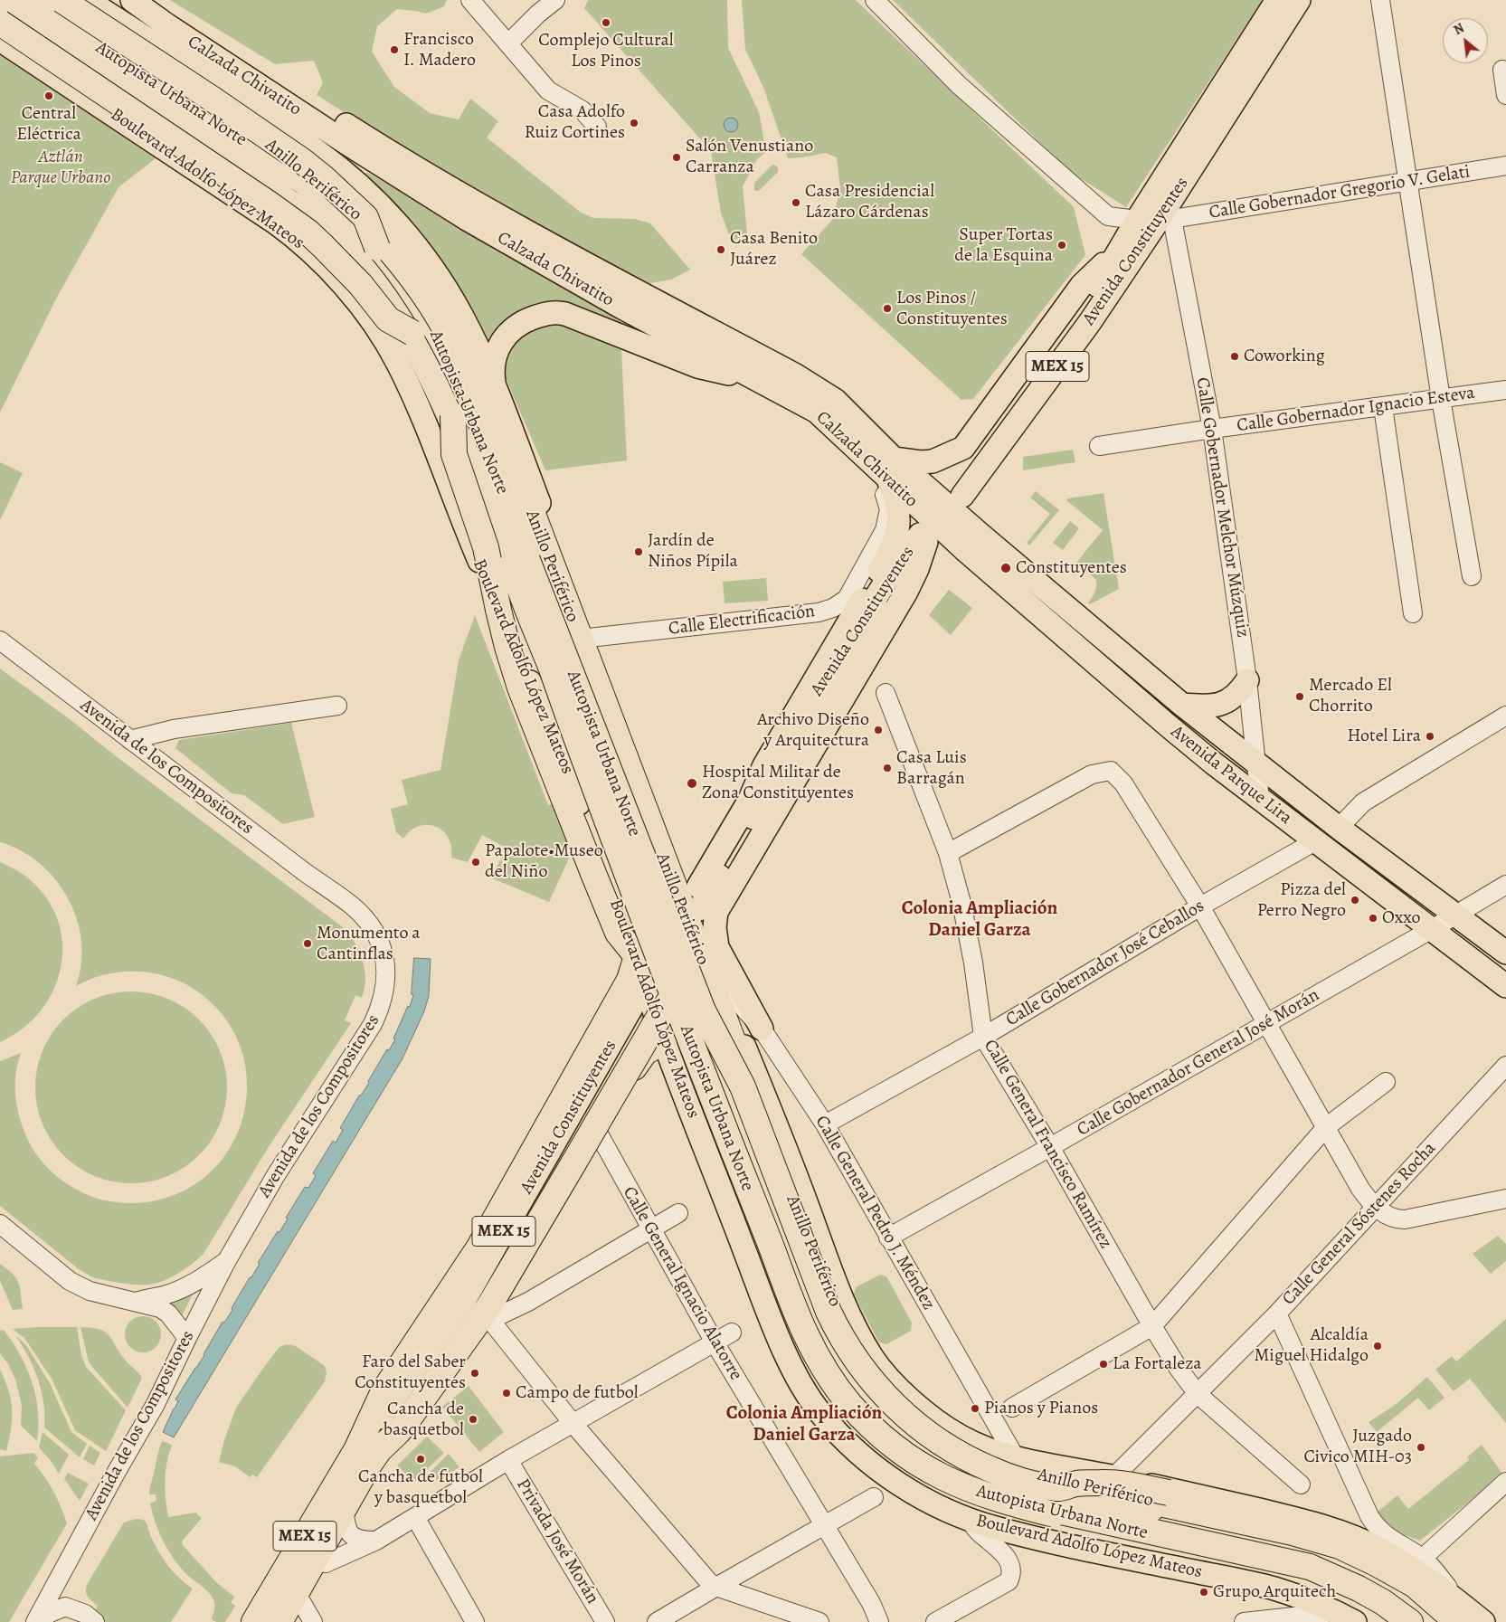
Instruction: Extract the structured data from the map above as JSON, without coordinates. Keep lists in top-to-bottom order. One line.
{"streets":{"highway":["Autopista Urbana Norte","Anillo Periférico","Avenida Constituyentes","MEX 15"],"main road":["Calzada Chivatito","Boulevard Adolfo López Mateos","Avenida Parque Lira"],"street":["Calle Gobernador Gregorio V. Gelati","Calle Gobernador Ignacio Esteva","Calle Gobernador Melchor Múzquiz","Calle Electrificación","Avenida de los Compositores","Calle Gobernador José Ceballos","Calle Gobernador General José Morán","Calle General Francisco Ramírez","Calle General Pedro J. Méndez","Calle General Sóstenes Rocha","Calle General Ignacio Alatorre","Privada José Morán"]},"crossings":[["Calzada Chivatito","Calle Electrificación"],["Calzada Chivatito","Avenida Parque Lira"],["Calle Gobernador Gregorio V. Gelati","Avenida Constituyentes"],["Calle Gobernador Gregorio V. Gelati","Calle Gobernador Melchor Múzquiz"],["Avenida Constituyentes","Calle Gobernador Melchor Múzquiz"],["Calle Gobernador Ignacio Esteva","Calle Gobernador Melchor Múzquiz"],["Calle Gobernador Melchor Múzquiz","Avenida Parque Lira"],["Avenida Parque Lira","Calle Gobernador José Ceballos"],["Avenida Parque Lira","Calle Gobernador General José Morán"],["Calle Gobernador José Ceballos","Calle General Francisco Ramírez"],["Calle Gobernador José Ceballos","Calle General Pedro J. Méndez"],["Calle Gobernador General José Morán","Calle General Francisco Ramírez"],["Calle Gobernador General José Morán","Calle General Pedro J. Méndez"],["Calle General Francisco Ramírez","Calle General Sóstenes Rocha"]],"districts":["Colonia Ampliación Daniel Garza","Colonia Ampliación Daniel Garza"],"parks":["Aztlán Parque Urbano"],"places":["Complejo Cultural Los Pinos","Francisco I. Madero","Central Eléctrica","Casa Adolfo Ruiz Cortines","Salón Venustiano Carranza","Casa Presidencial Lázaro Cárdenas","Super Tortas de la Esquina","Casa Benito Juárez","Los Pinos / Constituyentes","Coworking","Jardín de Niños Pípila","Constituyentes","Mercado El Chorrito","Archivo Diseño y Arquitectura","Hotel Lira","Casa Luis Barragán","Hospital Militar de Zona Constituyentes","Papalote•Museo del Niño","Pizza del Perro Negro","Oxxo","Monumento a Cantinflas","Alcaldía Miguel Hidalgo","La Fortaleza","Faro del Saber Constituyentes","Campo de futbol","Pianos y Pianos","Cancha de basquetbol","Juzgado Civico MIH-03","Cancha de futbol y basquetbol","Grupo Arquitech"],"north":"top left"}
